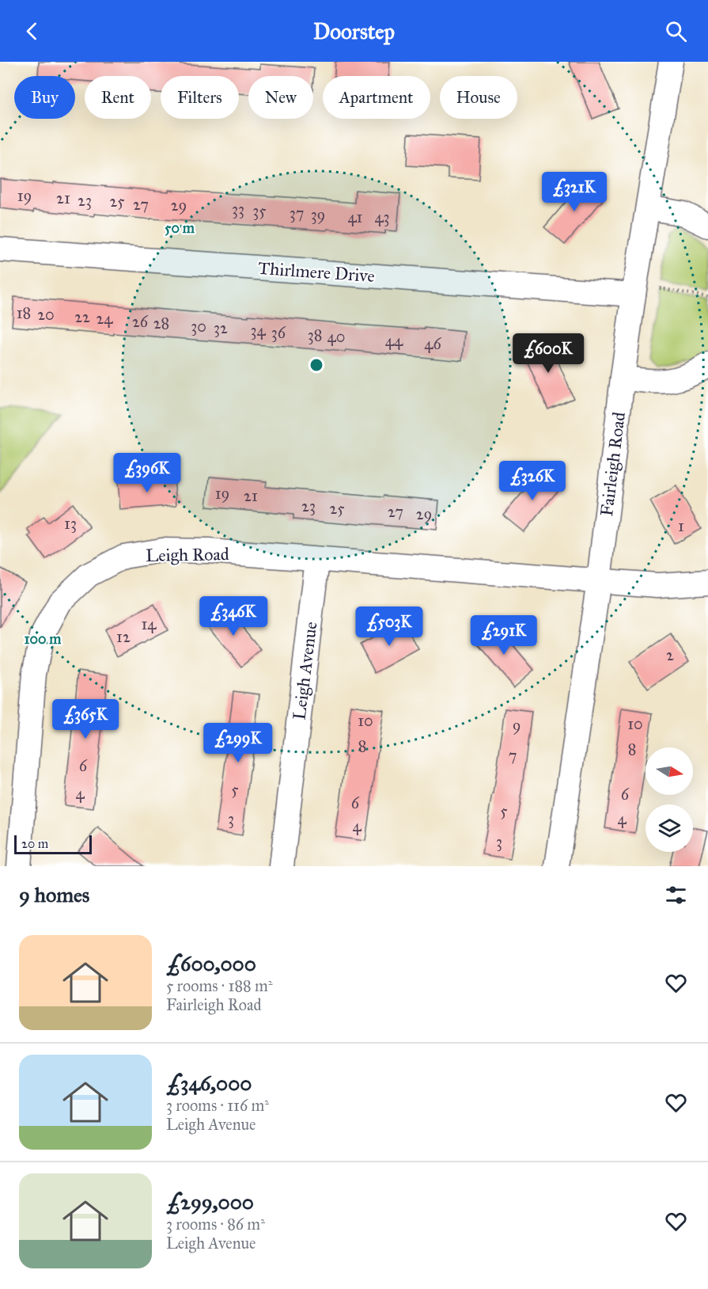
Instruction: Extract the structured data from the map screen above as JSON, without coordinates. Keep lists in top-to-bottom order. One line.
{"streets":{"street":["Thirlmere Drive","Fairleigh Road","Leigh Road","Leigh Avenue"]},"crossings":[["Thirlmere Drive","Fairleigh Road"],["Fairleigh Road","Leigh Road"],["Leigh Road","Leigh Avenue"]],"house_numbers":["19","21","23","25","27","29","33","35","37","39","41","43","18","20","22","24","26","28","30","32","34","36","38","40","44","46","19","21","23","25","27","29","13","1","14","12","2","10","10","9","8","8","7","6","5","4","6","6","5","3","4","4","3"],"scale_bar":"20 m","north":"right","page":{"header":"Doorstep","chip":["Buy","Rent","Filters","New","Apartment","House"],"price":["£321K","£600K","£396K","£326K","£346K","£503K","£291K","£365K","£299K"],"scale":"20 m","heading":"9 homes","list":[{"name":"£600,000","note":"5 rooms · 188 m² · Fairleigh Road"},{"name":"£346,000","note":"3 rooms · 116 m² · Leigh Avenue"},{"name":"£299,000","note":"3 rooms · 86 m² · Leigh Avenue"}]},"rings":["50 m","100 m"]}
